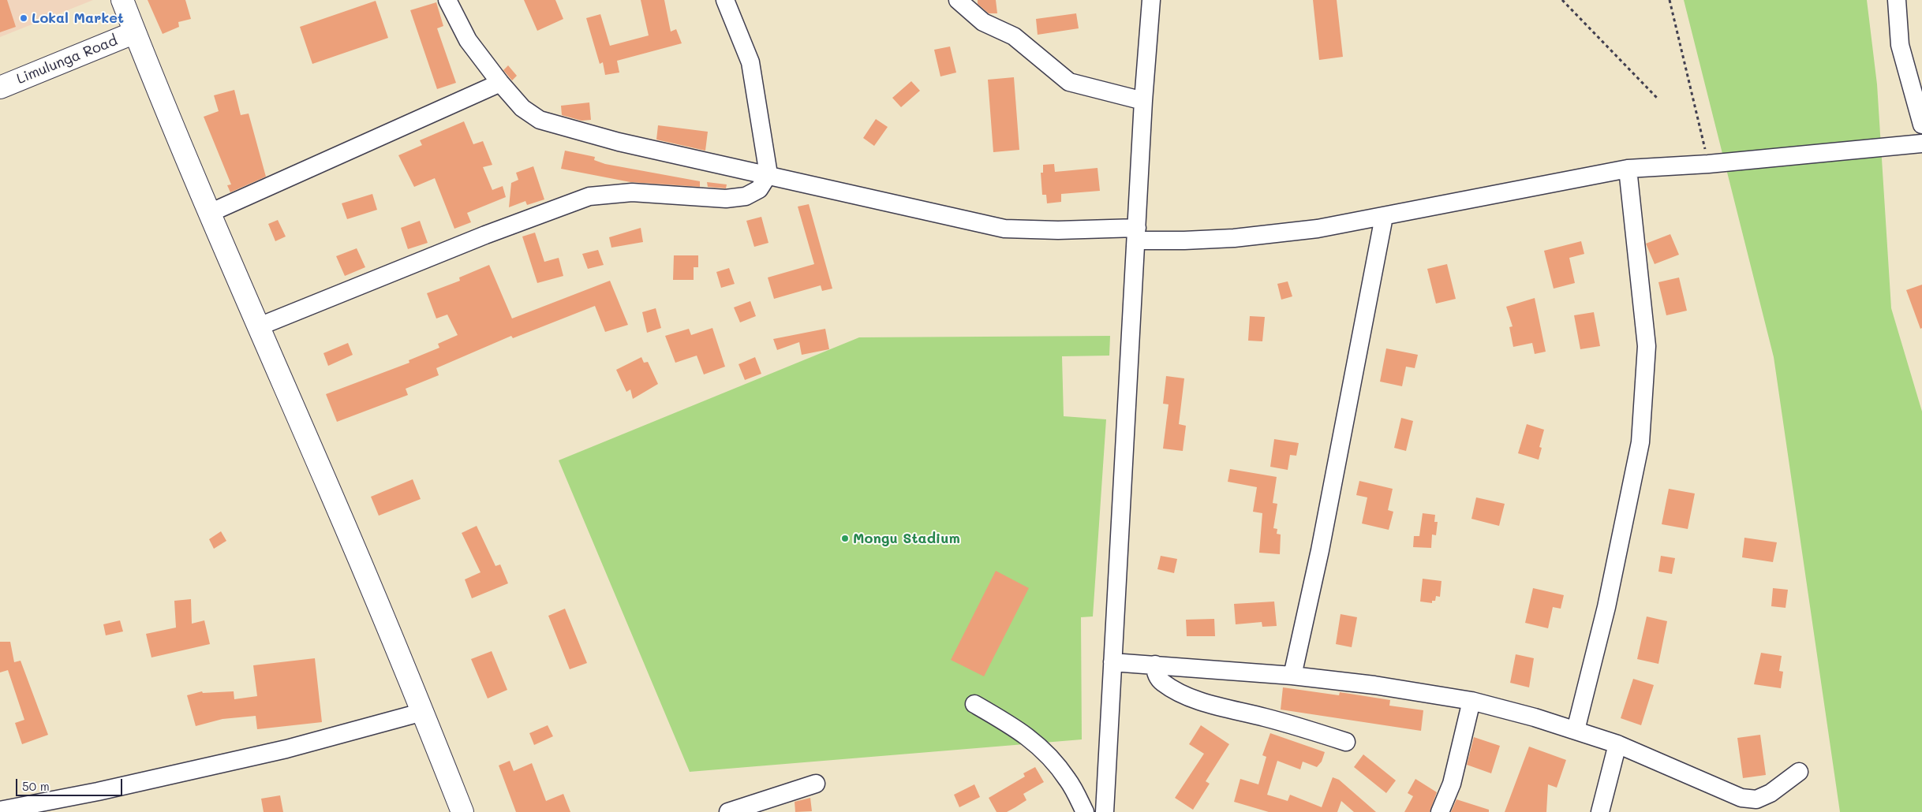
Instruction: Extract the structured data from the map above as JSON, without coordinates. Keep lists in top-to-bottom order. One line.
{"streets":{"main road":["Limulunga Road"]},"places":["Lokal Market","Mongu Stadium"],"scale_bar":"50 m"}
